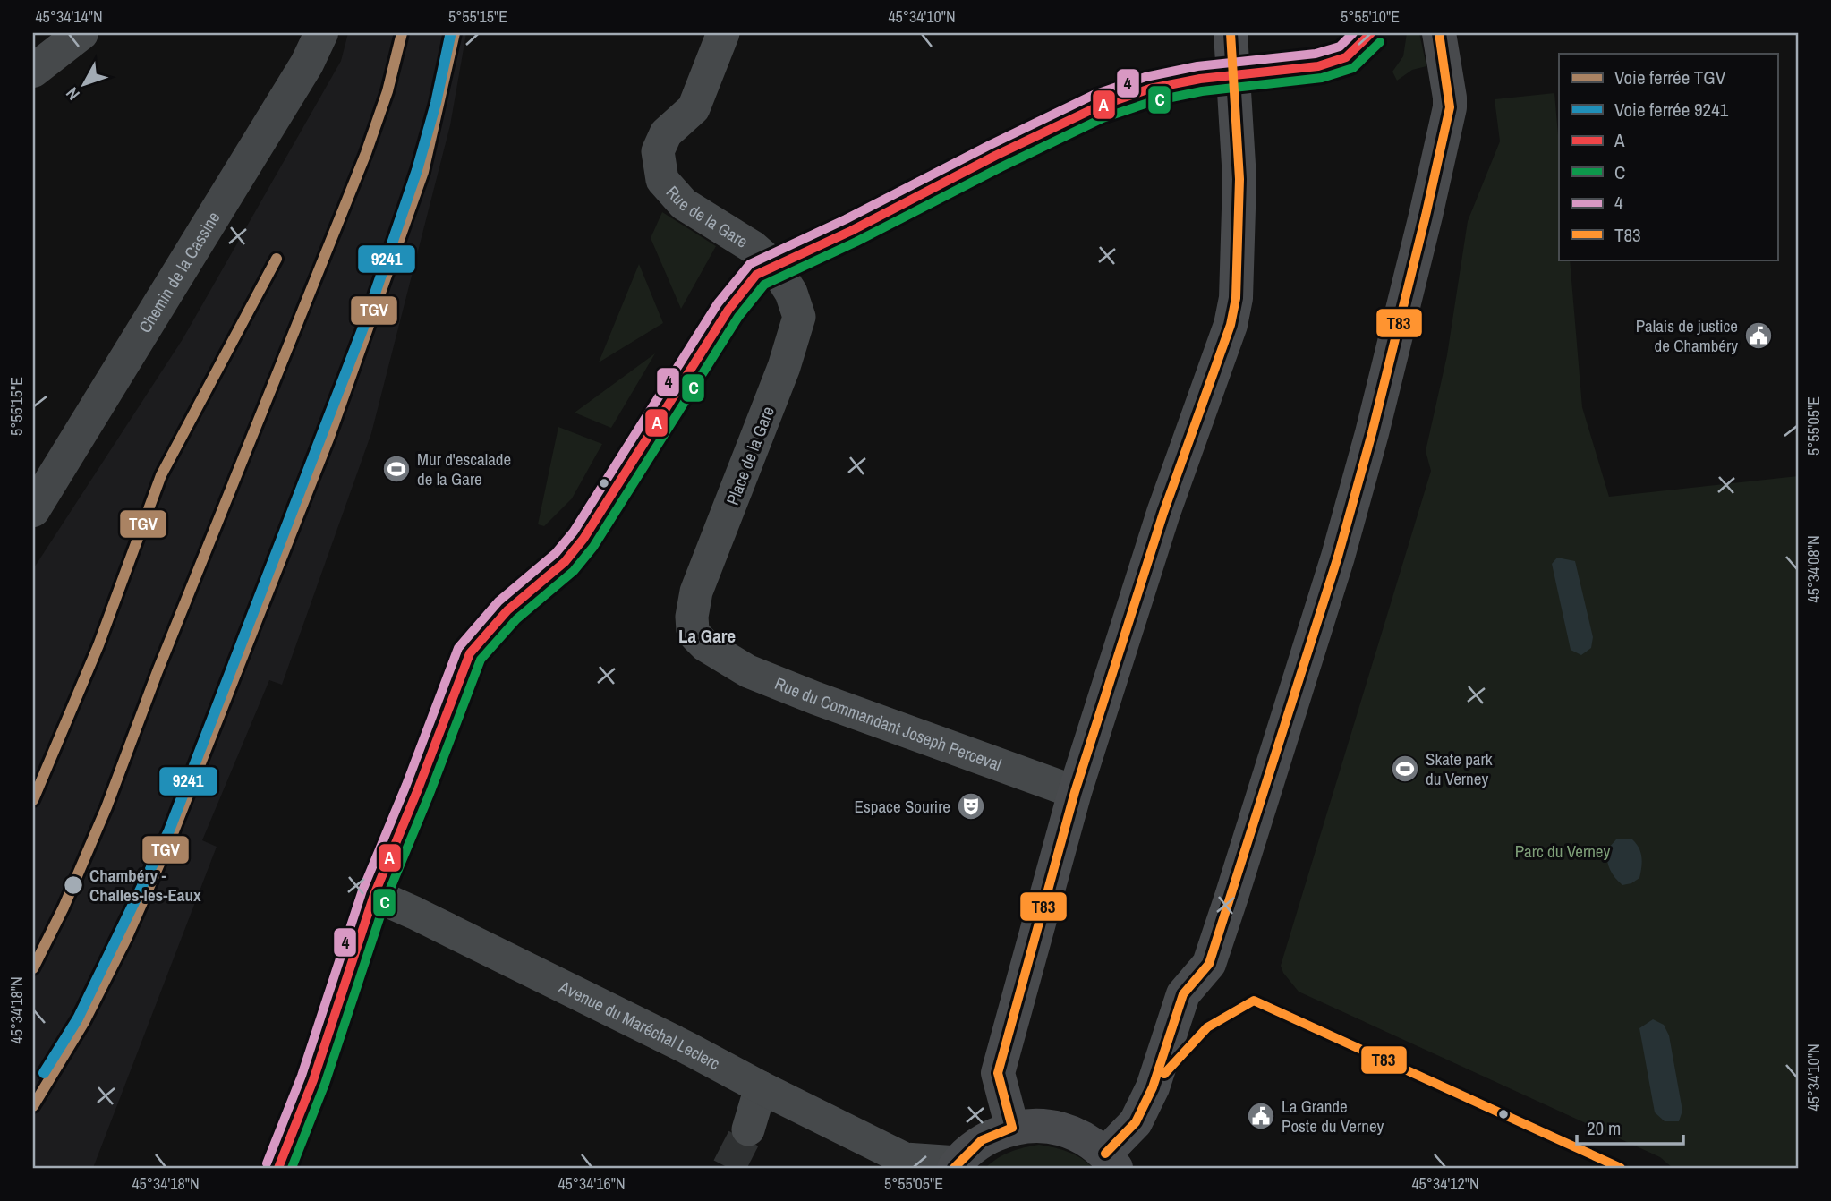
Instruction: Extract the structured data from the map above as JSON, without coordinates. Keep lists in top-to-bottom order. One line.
{"streets":{"main road":["Chemin de la Cassine"],"street":["Rue de la Gare","Place de la Gare","Rue du Commandant Joseph Perceval","Avenue du Maréchal Leclerc"]},"crossings":[["Rue de la Gare","Place de la Gare"],["Place de la Gare","Rue du Commandant Joseph Perceval"]],"districts":["La Gare"],"parks":["Parc du Verney"],"places":{"public building":["Palais de justice de Chambéry","La Grande Poste du Verney"],"sports":["Mur d'escalade de la Gare","Skate park du Verney"],"theatre":["Espace Sourire"],"other":["Chambéry - Challes-les-Eaux"]},"lines":["rail line TGV","transit line A","transit line 4","transit line T83","rail line 9241","transit line C"],"legend":["Voie ferrée TGV","Voie ferrée 9241","A","C","4","T83"],"scale_bar":"20 m","north":"bottom left","coordinates":["45°34'14\"N","5°55'15\"E","45°34'10\"N","5°55'10\"E","5°55'05\"E","45°34'08\"N","45°34'18\"N","45°34'16\"N","45°34'12\"N"]}
